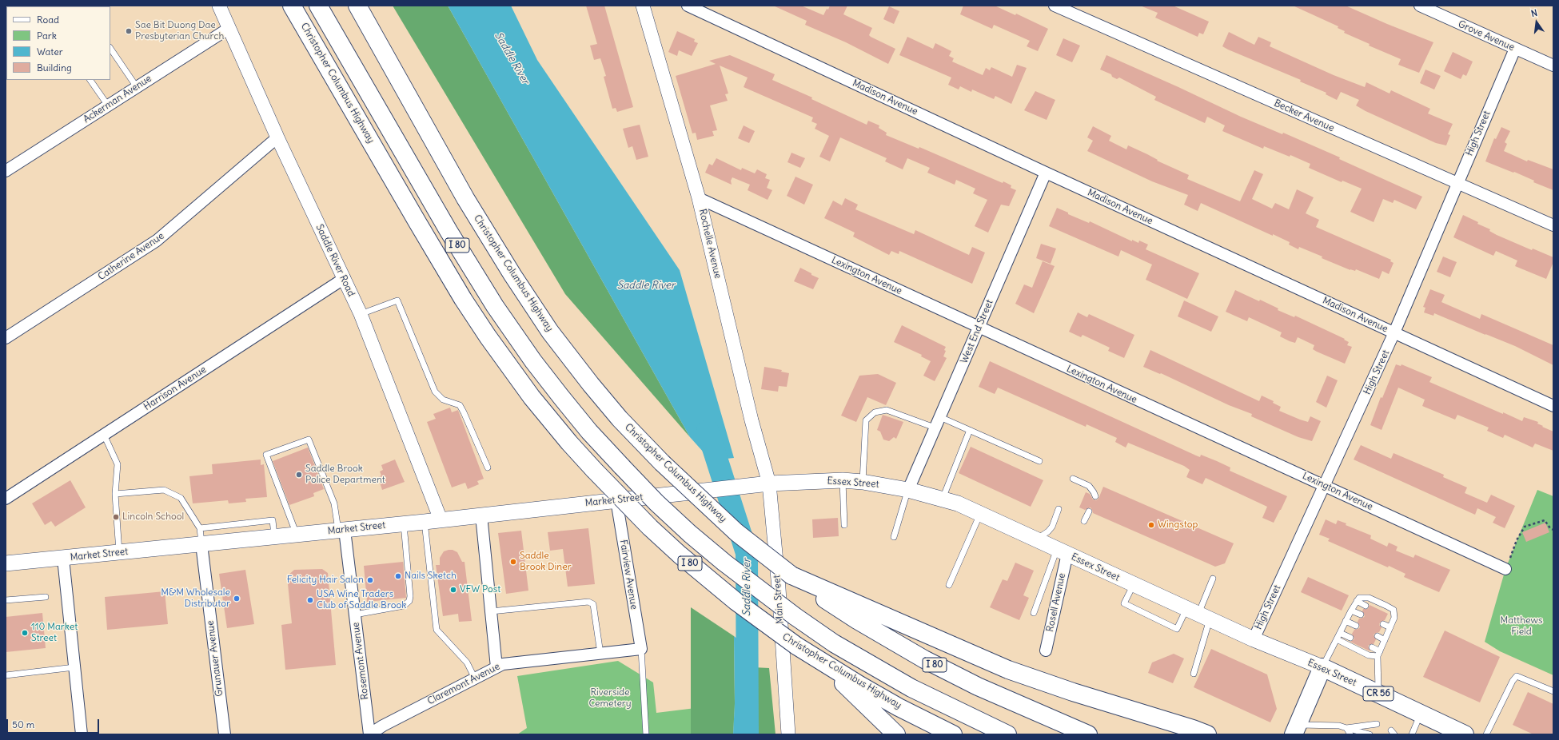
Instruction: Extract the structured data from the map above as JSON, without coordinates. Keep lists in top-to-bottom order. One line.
{"streets":{"main road":["Christopher Columbus Highway","I 80","Essex Street","Market Street","CR 56"],"street":["Grove Avenue","Madison Avenue","Ackerman Avenue","Becker Avenue","High Street","Rochelle Avenue","Catherine Avenue","Saddle River Road","Lexington Avenue","West End Street","Harrison Avenue","Fairview Avenue","Main Street","Rosell Avenue","Grunauer Avenue","Rosemont Avenue","Claremont Avenue"]},"crossings":[["Grove Avenue","High Street"],["Madison Avenue","High Street"],["Madison Avenue","West End Street"],["Ackerman Avenue","Saddle River Road"],["Becker Avenue","High Street"],["High Street","Lexington Avenue"],["High Street","Essex Street"],["Rochelle Avenue","Lexington Avenue"],["Rochelle Avenue","Essex Street"],["Rochelle Avenue","Main Street"],["Catherine Avenue","Saddle River Road"],["Saddle River Road","Harrison Avenue"],["Saddle River Road","Market Street"],["Lexington Avenue","West End Street"],["West End Street","Essex Street"],["Essex Street","Market Street"],["Essex Street","Main Street"],["Essex Street","Rosell Avenue"],["Market Street","Fairview Avenue"],["Market Street","Grunauer Avenue"],["Market Street","Rosemont Avenue"],["Fairview Avenue","Claremont Avenue"],["Rosemont Avenue","Claremont Avenue"]],"water":["Saddle River"],"parks":["Matthews Field","Riverside Cemetery"],"places":["Sae Bit Duong Dae Presbyterian Church","Saddle Brook Police Department","Lincoln School","Wingstop","Saddle Brook Diner","Nails Sketch","Felicity Hair Salon","VFW Post","M&M Wholesale Distributor","USA Wine Traders Club of Saddle Brook","110 Market Street"],"legend":["Road","Park","Water","Building"],"scale_bar":"50 m","north":"top"}
